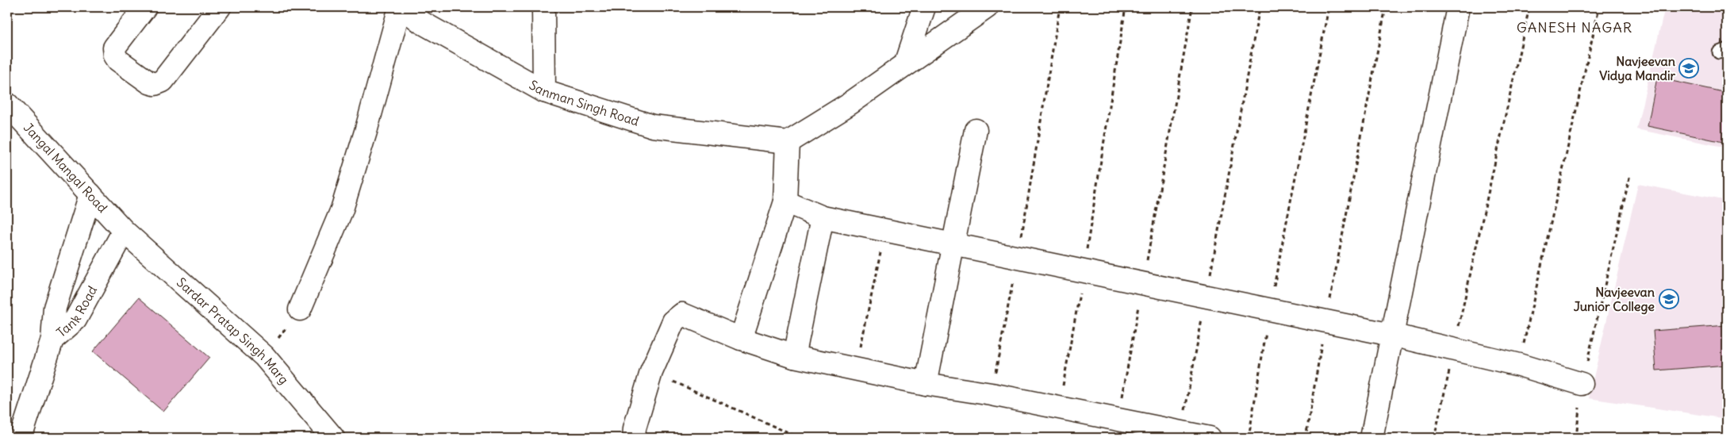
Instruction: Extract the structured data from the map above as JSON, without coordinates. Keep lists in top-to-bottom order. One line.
{"streets":{"street":["Sanman Singh Road","Jangal Mangal Road","Tank Road","Sardar Pratap Singh Marg"]},"crossings":[["Jangal Mangal Road","Tank Road"],["Jangal Mangal Road","Sardar Pratap Singh Marg"],["Tank Road","Sardar Pratap Singh Marg"]],"districts":["GANESH NAGAR"],"places":{"school or university":["Navjeevan Vidya Mandir","Navjeevan Junior College"]}}
